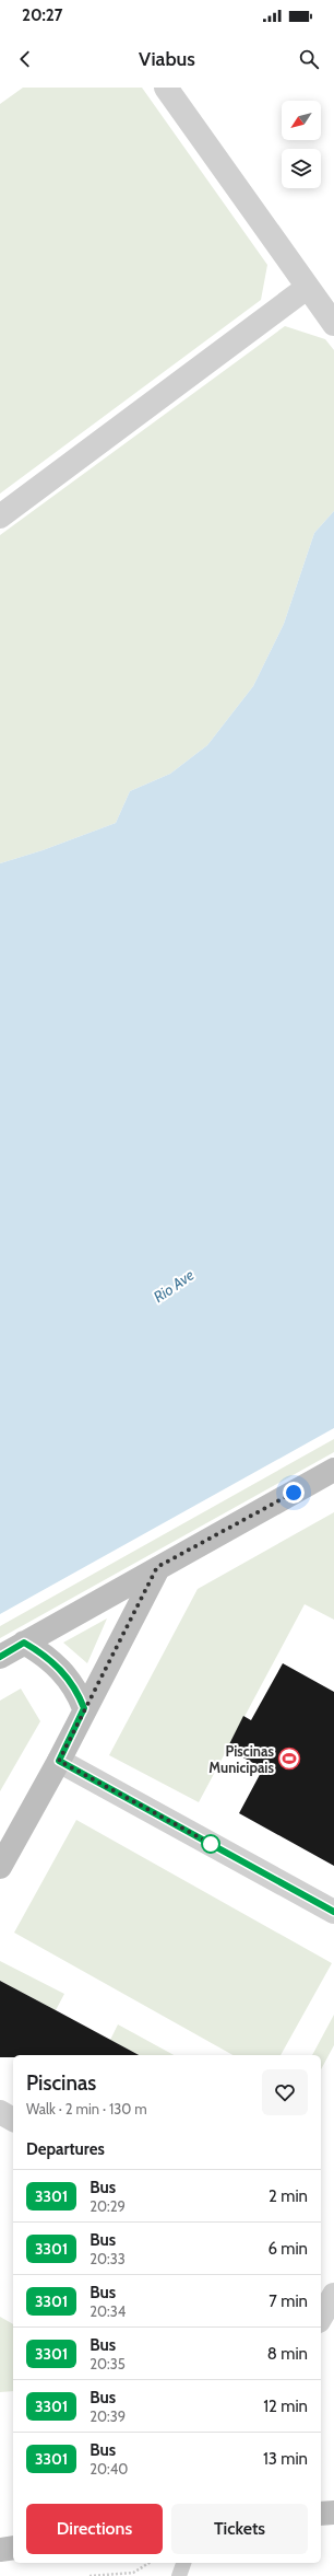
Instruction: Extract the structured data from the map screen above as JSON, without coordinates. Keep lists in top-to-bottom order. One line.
{"water":["Rio Ave"],"places":{"sports":["Piscinas Municipais"]},"lines":["bus line 3301"],"north":"bottom left","page":{"status":"20:27","header":"Viabus","heading":[["Piscinas","Walk · 2 min · 130 m"],"Departures"],"list":[{"mark":"3301","name":"Bus","note":"20:29","value":"2 min"},{"mark":"3301","name":"Bus","note":"20:33","value":"6 min"},{"mark":"3301","name":"Bus","note":"20:34","value":"7 min"},{"mark":"3301","name":"Bus","note":"20:35","value":"8 min"},{"mark":"3301","name":"Bus","note":"20:39","value":"12 min"},{"mark":"3301","name":"Bus","note":"20:40","value":"13 min"}],"buttons":["Directions","Tickets"]}}
